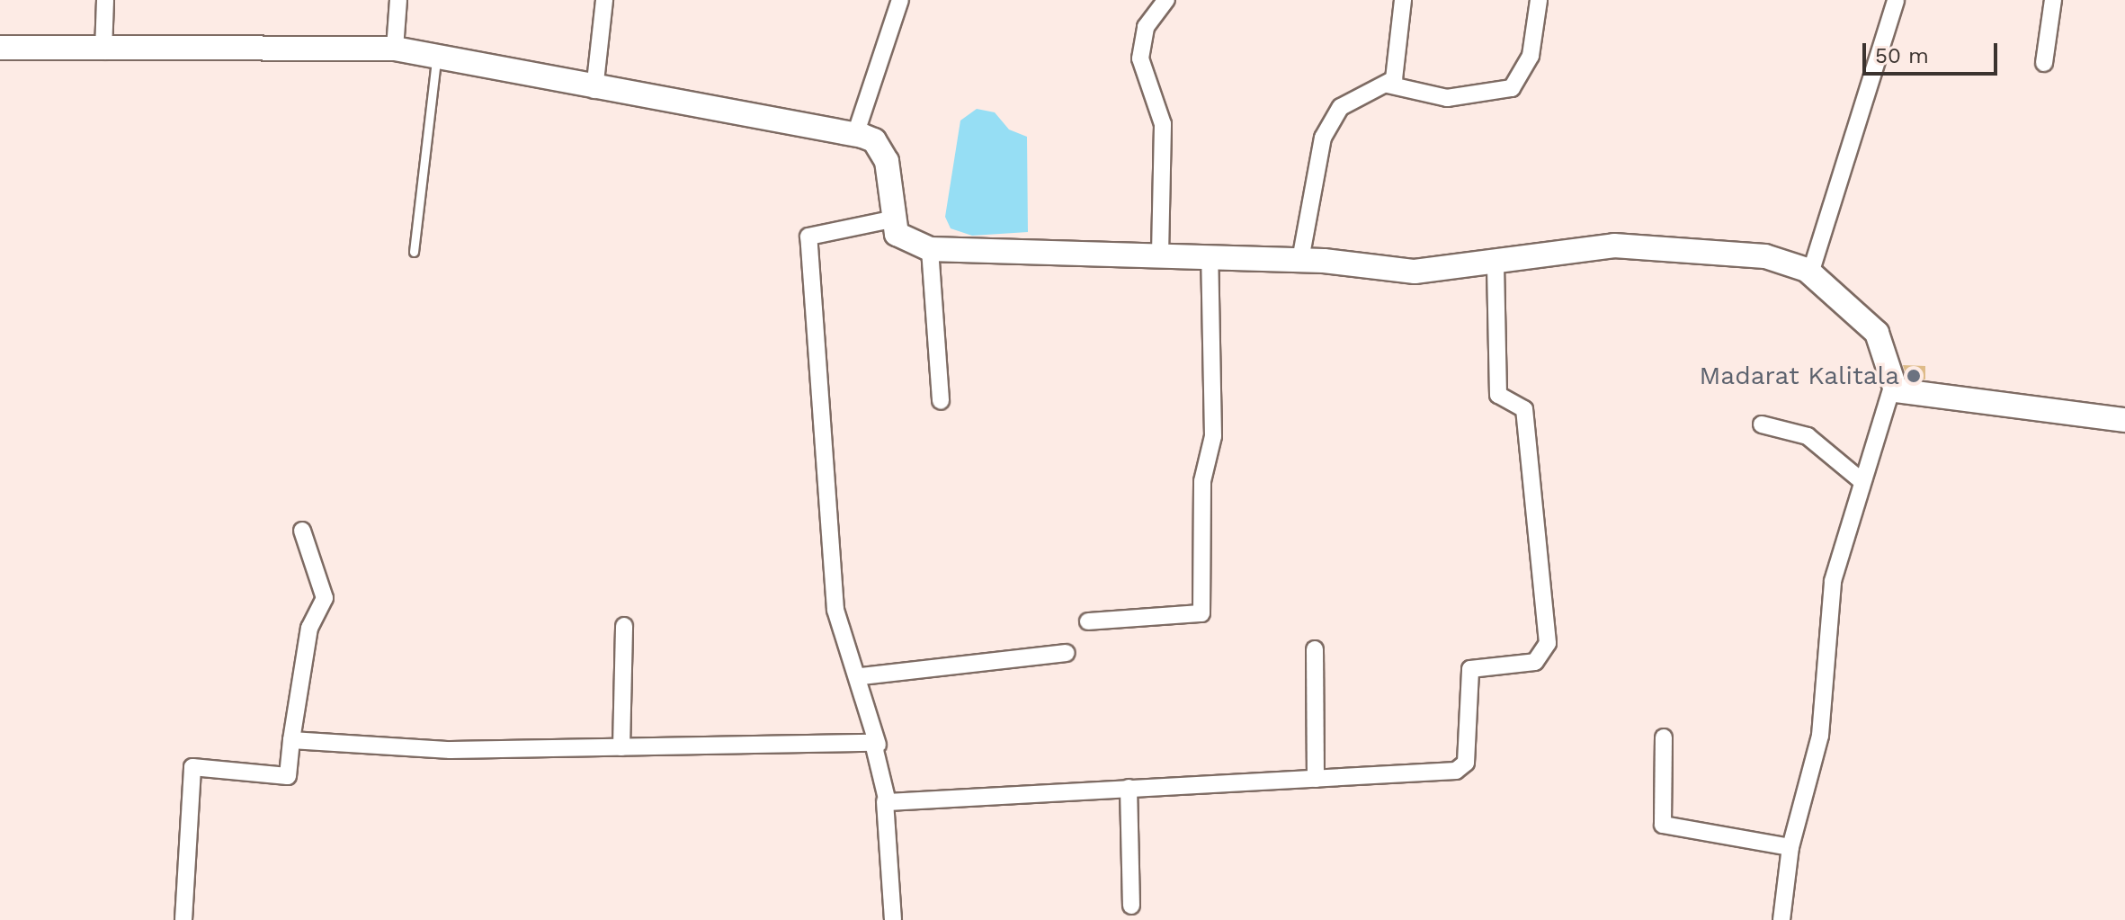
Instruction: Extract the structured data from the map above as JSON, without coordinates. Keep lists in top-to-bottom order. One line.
{"places":["Madarat Kalitala"],"scale_bar":"50 m"}
